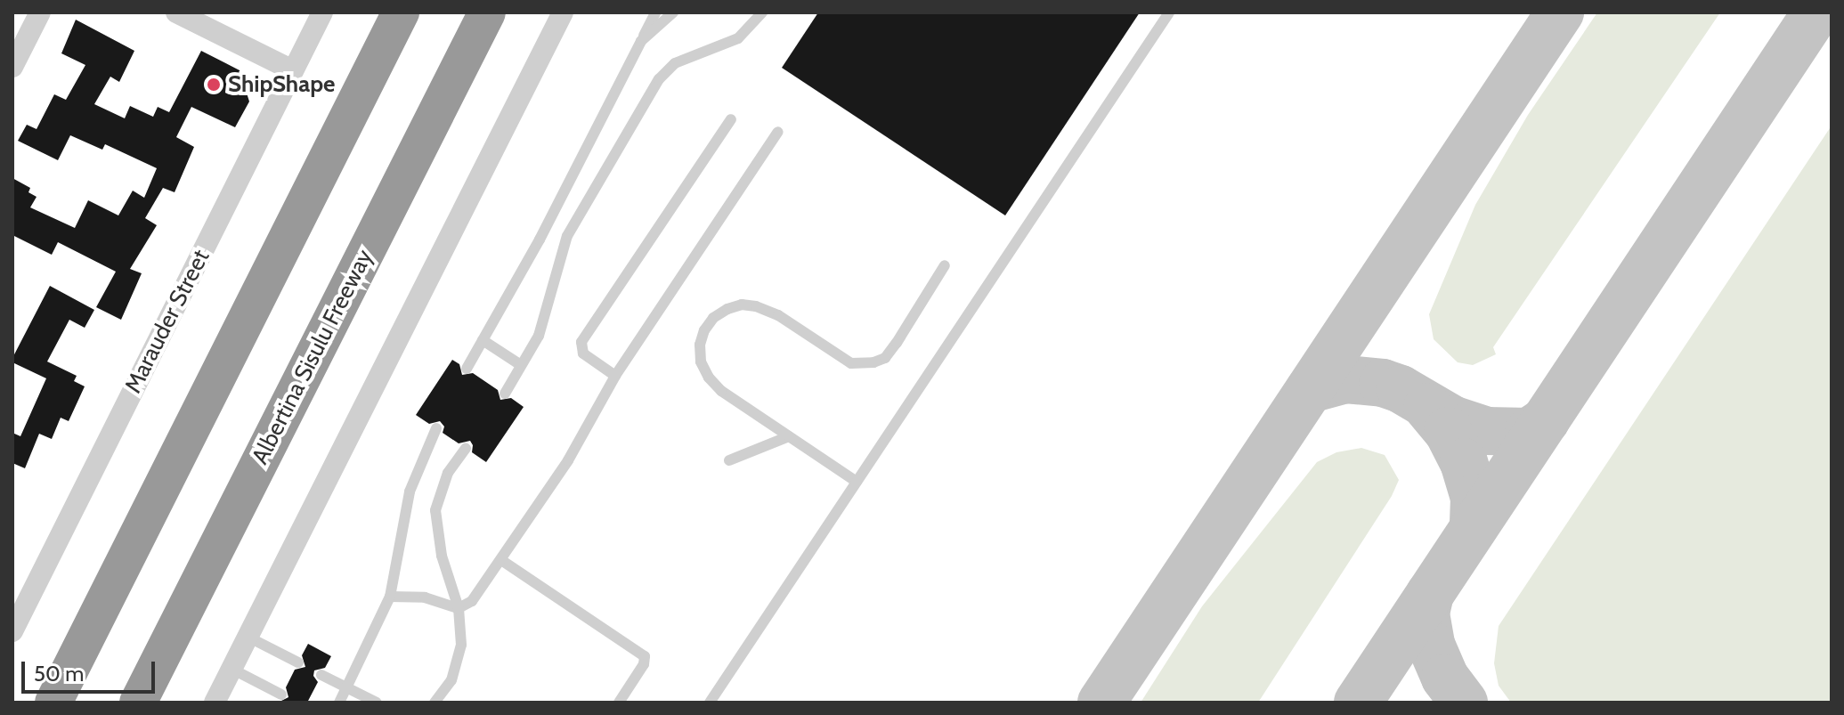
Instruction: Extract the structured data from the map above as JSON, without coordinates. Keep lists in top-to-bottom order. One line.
{"streets":{"highway":["Albertina Sisulu Freeway"],"street":["Marauder Street"]},"places":["ShipShape"],"scale_bar":"50 m"}
